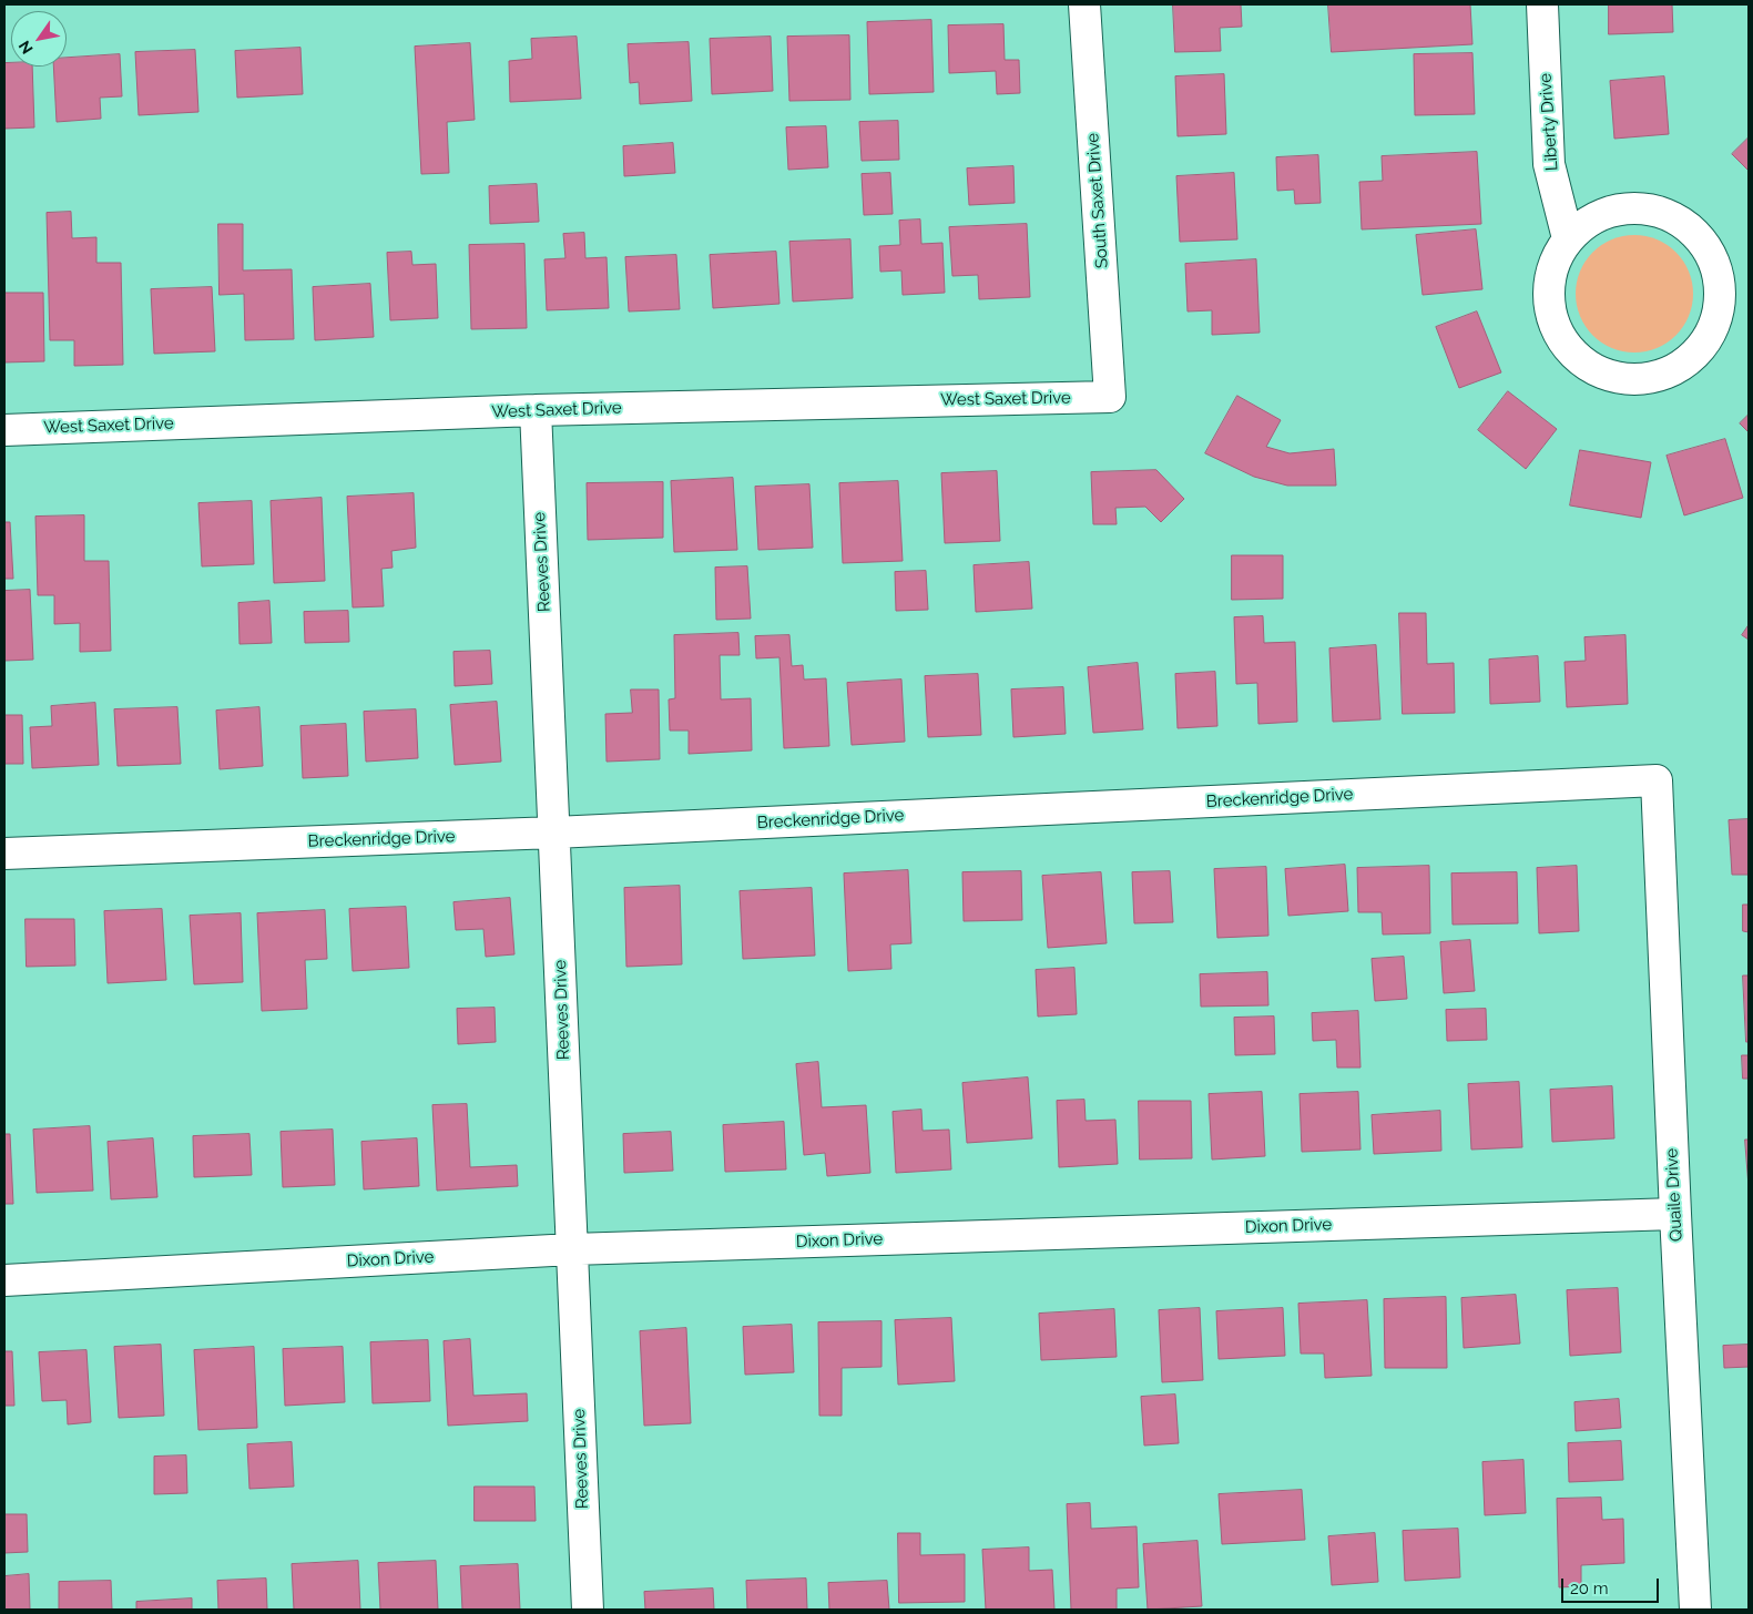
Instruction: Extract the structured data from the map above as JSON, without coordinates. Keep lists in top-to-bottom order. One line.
{"streets":{"street":["Liberty Drive","South Saxet Drive","West Saxet Drive","Reeves Drive","Breckenridge Drive","Quaile Drive","Dixon Drive"]},"crossings":[["South Saxet Drive","West Saxet Drive"],["West Saxet Drive","Reeves Drive"],["Reeves Drive","Breckenridge Drive"],["Reeves Drive","Dixon Drive"],["Breckenridge Drive","Quaile Drive"],["Quaile Drive","Dixon Drive"]],"scale_bar":"20 m","north":"bottom left"}
